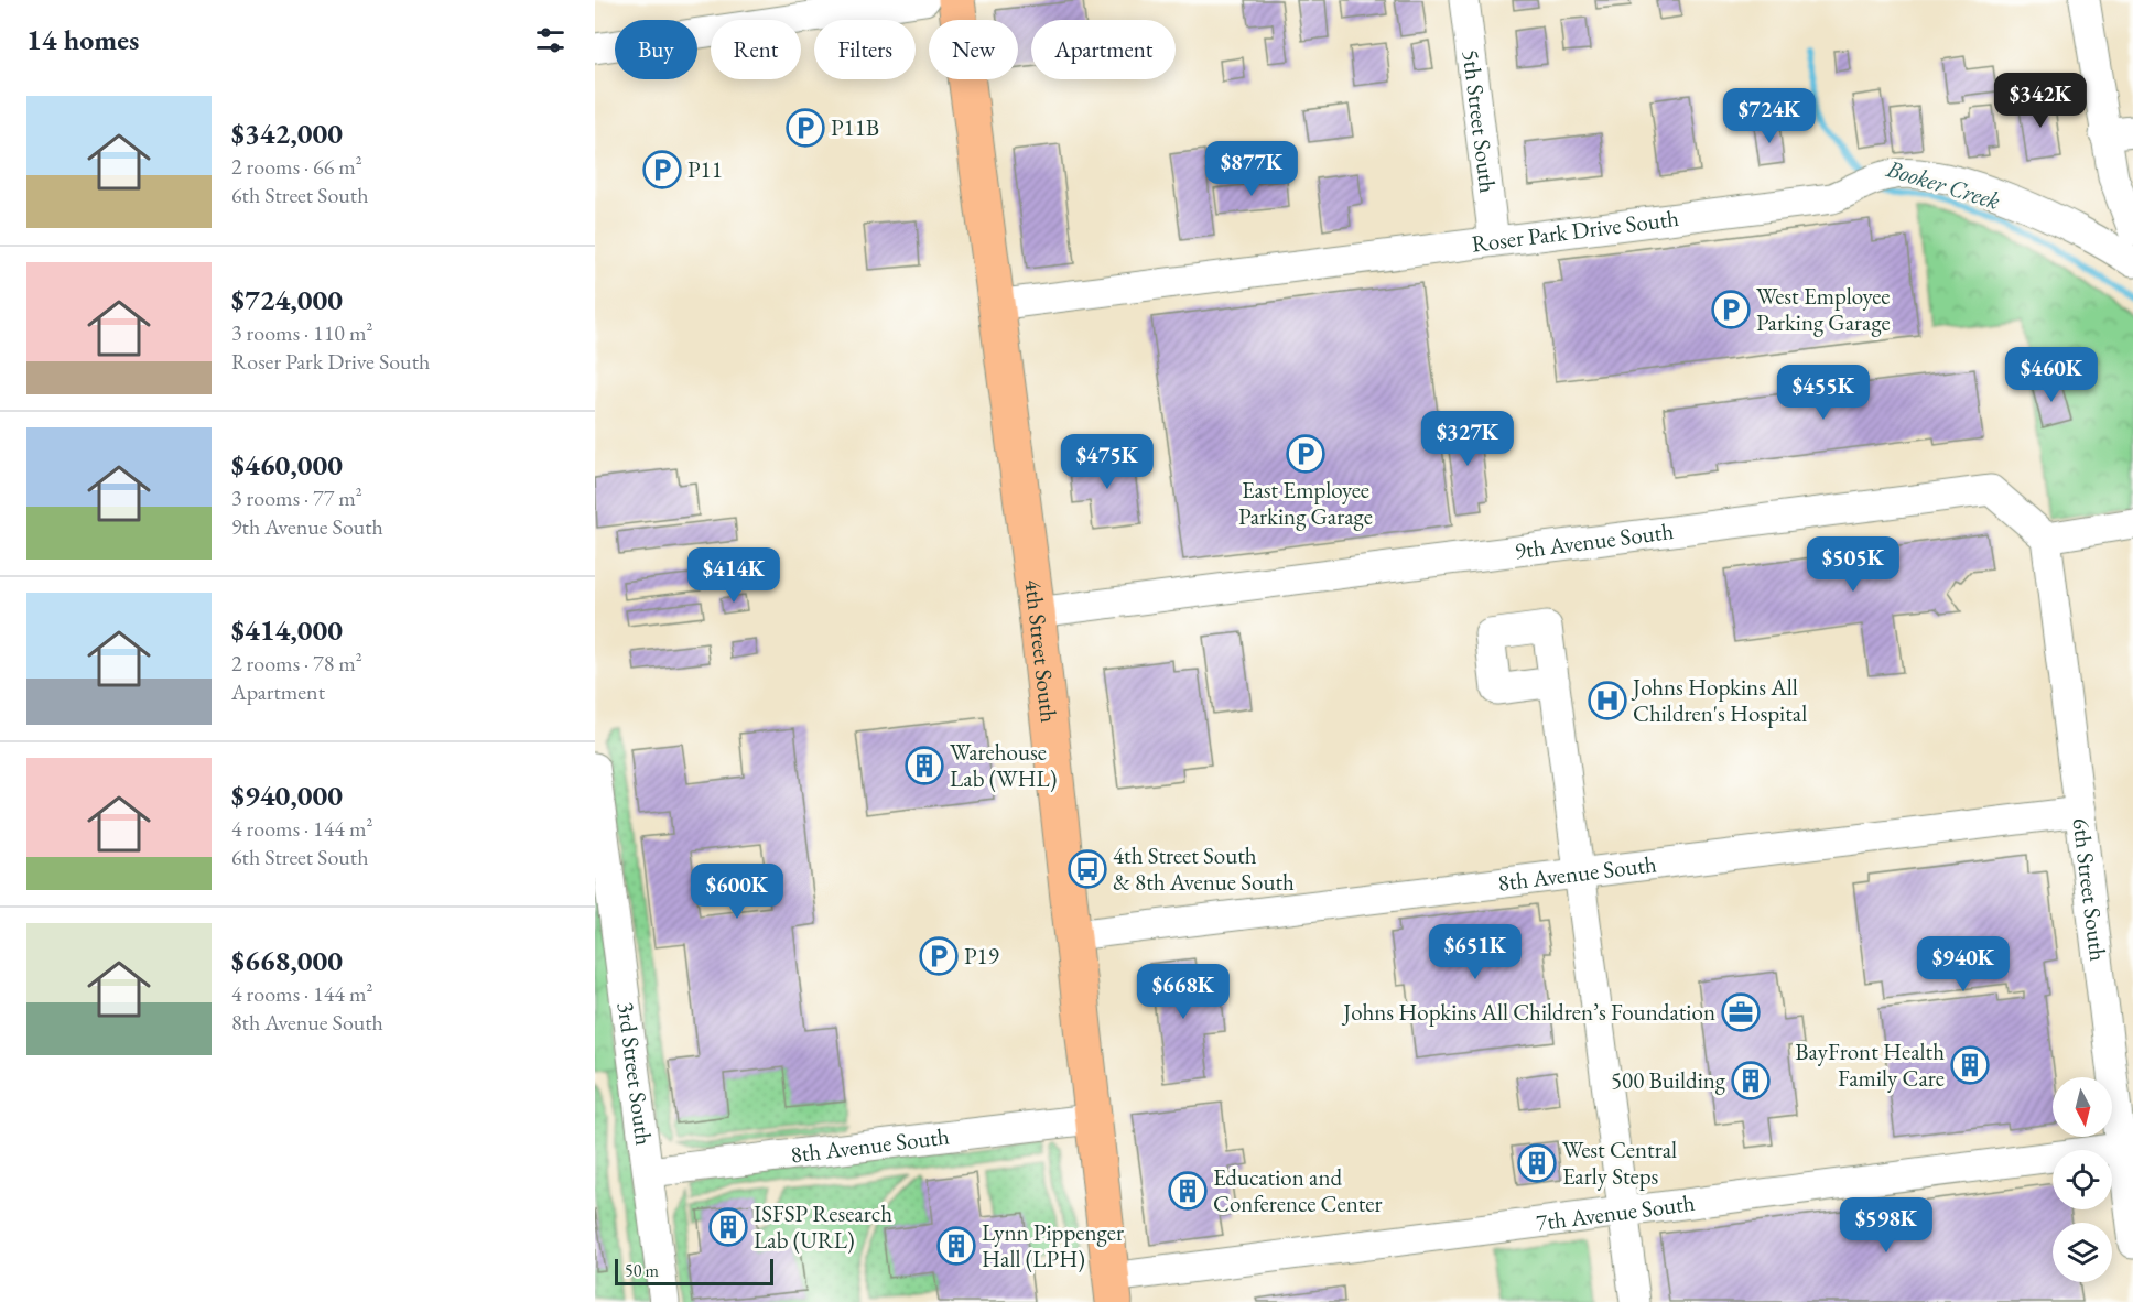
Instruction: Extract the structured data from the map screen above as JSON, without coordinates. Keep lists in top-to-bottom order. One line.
{"streets":{"main road":["4th Street South"],"street":["5th Street South","Roser Park Drive South","9th Avenue South","8th Avenue South","6th Street South","3rd Street South","7th Avenue South"]},"crossings":[["5th Street South","Roser Park Drive South"],["Roser Park Drive South","4th Street South"],["9th Avenue South","4th Street South"],["9th Avenue South","6th Street South"],["4th Street South","8th Avenue South"],["4th Street South","7th Avenue South"],["8th Avenue South","6th Street South"],["8th Avenue South","3rd Street South"],["6th Street South","7th Avenue South"]],"water":["Booker Creek"],"places":{"parking":["P11B","P11","West Employee Parking Garage","East Employee Parking Garage","P19"],"hospital":["Johns Hopkins All Children's Hospital"],"building":["Warehouse Lab (WHL)","BayFront Health Family Care","500 Building","West Central Early Steps","Education and Conference Center","ISFSP Research Lab (URL)","Lynn Pippenger Hall (LPH)"],"bus stop":["4th Street South & 8th Avenue South"],"office":["Johns Hopkins All Children’s Foundation"]},"scale_bar":"50 m","north":"bottom","page":{"heading":"14 homes","chip":["Buy","Rent","Filters","New","Apartment"],"price":["$342K","$724K","$877K","$460K","$455K","$327K","$475K","$505K","$414K","$600K","$651K","$940K","$668K","$598K"],"list":[{"name":"$342,000","note":"2 rooms · 66 m² · 6th Street South"},{"name":"$724,000","note":"3 rooms · 110 m² · Roser Park Drive South"},{"name":"$460,000","note":"3 rooms · 77 m² · 9th Avenue South"},{"name":"$414,000","note":"2 rooms · 78 m² · Apartment"},{"name":"$940,000","note":"4 rooms · 144 m² · 6th Street South"},{"name":"$668,000","note":"4 rooms · 144 m² · 8th Avenue South"}],"scale":"50 m"}}
